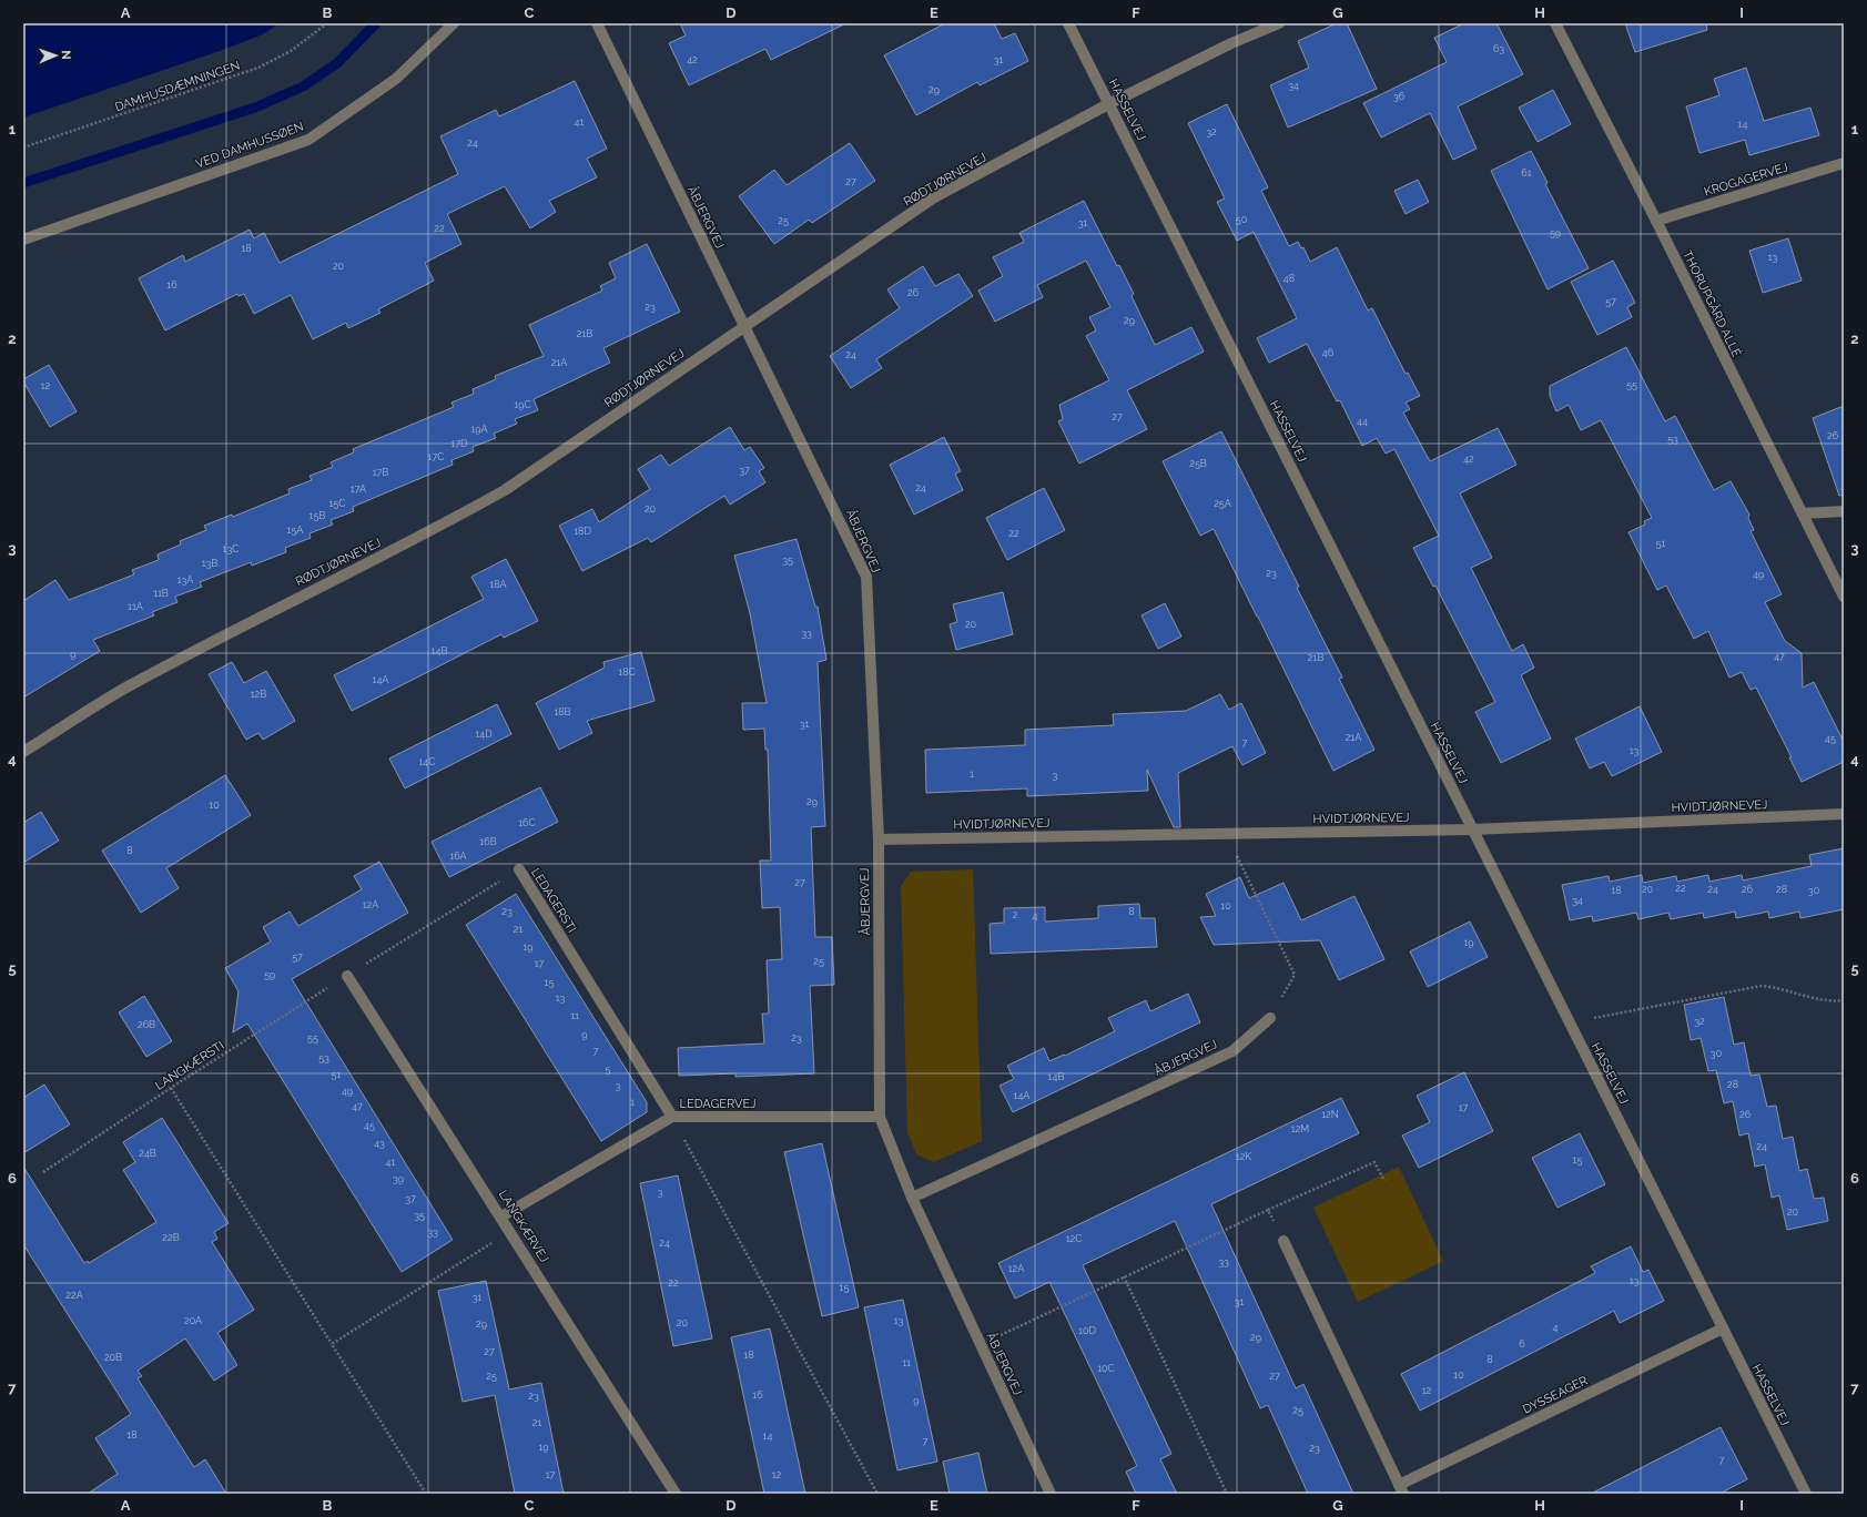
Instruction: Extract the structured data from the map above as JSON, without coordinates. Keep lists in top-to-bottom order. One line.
{"streets":{"street":["HASSELVEJ","VED DAMHUSSØEN","RØDTJØRNEVEJ","KROGAGERVEJ","ÅBJERGVEJ","THORUPGÅRD ALLÉ","HVIDTJØRNEVEJ","LEDAGERSTI","LEDAGERVEJ","LANGKÆRVEJ","DYSSEAGER"],"path":["DAMHUSDÆMNINGEN","LANGKÆRSTI"]},"crossings":[["HASSELVEJ","RØDTJØRNEVEJ"],["HASSELVEJ","HVIDTJØRNEVEJ"],["HASSELVEJ","DYSSEAGER"],["RØDTJØRNEVEJ","ÅBJERGVEJ"],["KROGAGERVEJ","THORUPGÅRD ALLÉ"],["ÅBJERGVEJ","HVIDTJØRNEVEJ"],["ÅBJERGVEJ","LEDAGERVEJ"],["LEDAGERSTI","LANGKÆRSTI"],["LEDAGERSTI","LEDAGERVEJ"],["LEDAGERSTI","LANGKÆRVEJ"],["LANGKÆRSTI","LANGKÆRVEJ"],["LEDAGERVEJ","LANGKÆRVEJ"]],"house_numbers":["63","42","31","34","29","36","41","14","32","24","61","27","50","25","31","22","59","18","13","20","48","16","26","57","23","29","21B","46","24","21A","55","12","19C","27","44","19A","26","53","17D","17C","42","25B","37","17B","24","17A","15C","25A","20","15B","15A","18D","22","51","13C","35","13B","23","49","13A","18A","11B","11A","20","33","14B","9","47","21B","18C","14A","12B","18B","31","14D","21A","45","7","13","14C","1","3","29","10","16C","16B","8","16A","27","22","20","24","26","28","18","30","34","12A","10","23","8","2","4","21","19","19","57","25","17","59","15","13","11","32","26B","9","55","23","7","30","53","5","51","14B","28","3","49","14A","1","47","17","12N","26","45","12M","43","24","24B","12K","15","41","39","3","37","20","35","33","22B","12C","24","33","12A","13","22","15","22A","31","31","20A","13","20","29","4","10D","29","6","27","18","20B","8","11","10C","10","25","27","12","16","23","9","25","21","18","14","7","19","23","7","17","12"],"north":"right","grid":{"columns":["A","B","C","D","E","F","G","H","I"],"rows":["1","2","3","4","5","6","7"]}}
